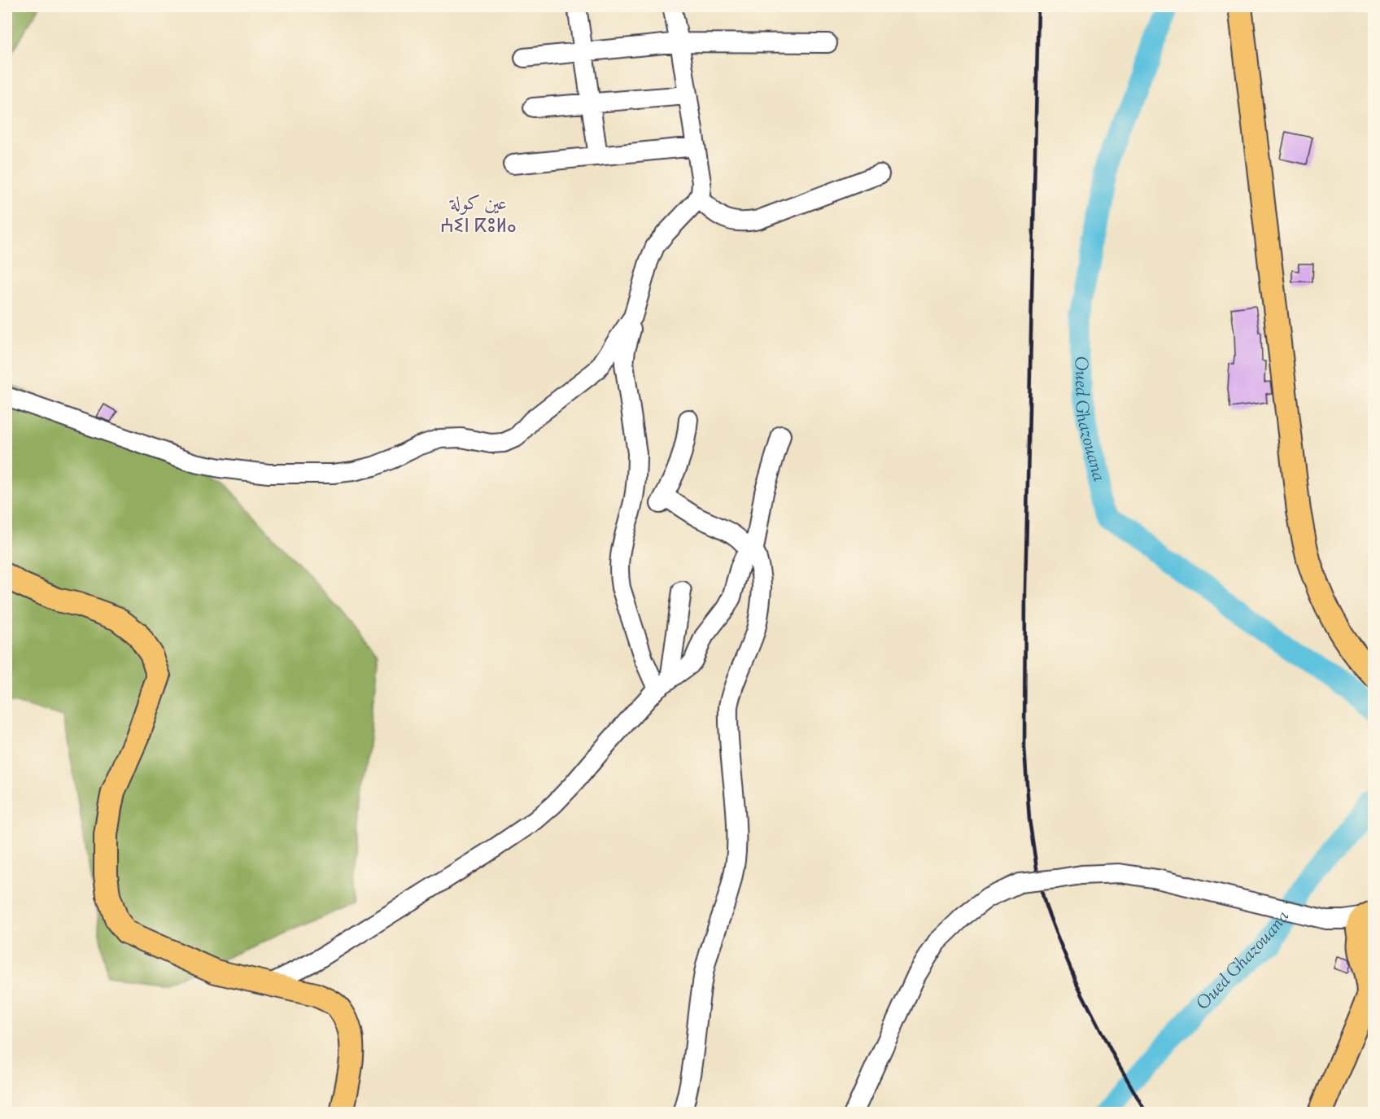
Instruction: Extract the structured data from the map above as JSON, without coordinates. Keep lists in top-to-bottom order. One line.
{"districts":["عين كولة ⵄⵉⵏ ⴽⵓⵍⴰ"],"water":["Oued Ghazouana"]}
